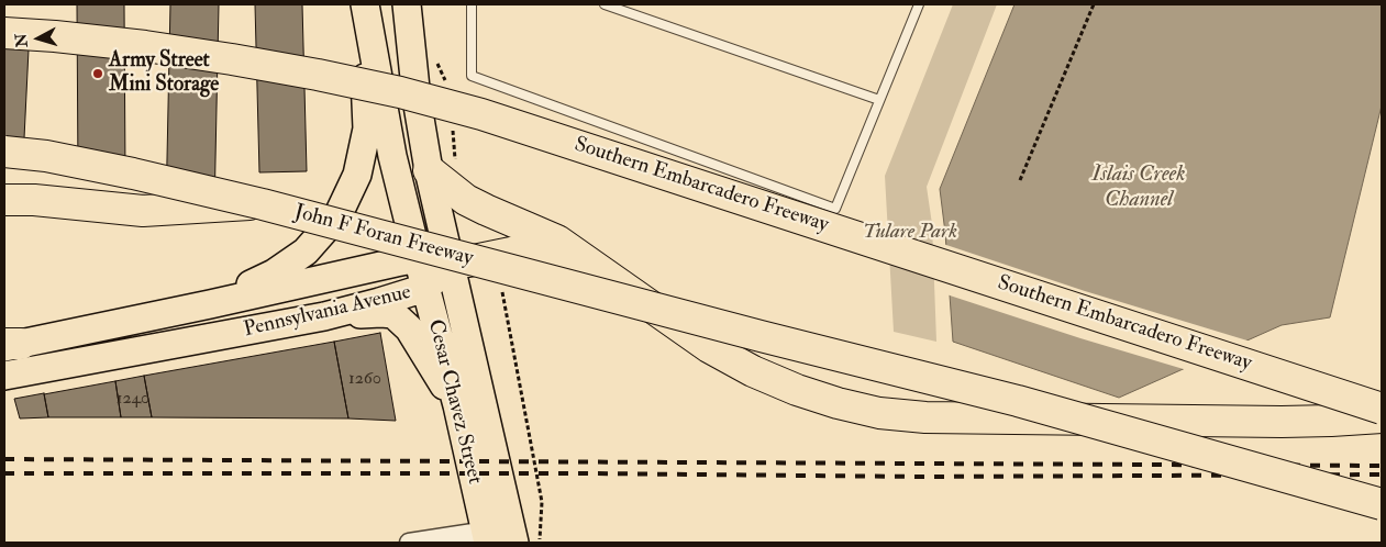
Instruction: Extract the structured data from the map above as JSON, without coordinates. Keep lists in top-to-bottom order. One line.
{"streets":{"highway":["Southern Embarcadero Freeway","John F Foran Freeway"],"main road":["Pennsylvania Avenue","Cesar Chavez Street"]},"crossings":[["Pennsylvania Avenue","Cesar Chavez Street"]],"water":["Islais Creek Channel"],"parks":["Tulare Park"],"places":["Army Street Mini Storage"],"house_numbers":["1260","1240"],"north":"left"}
